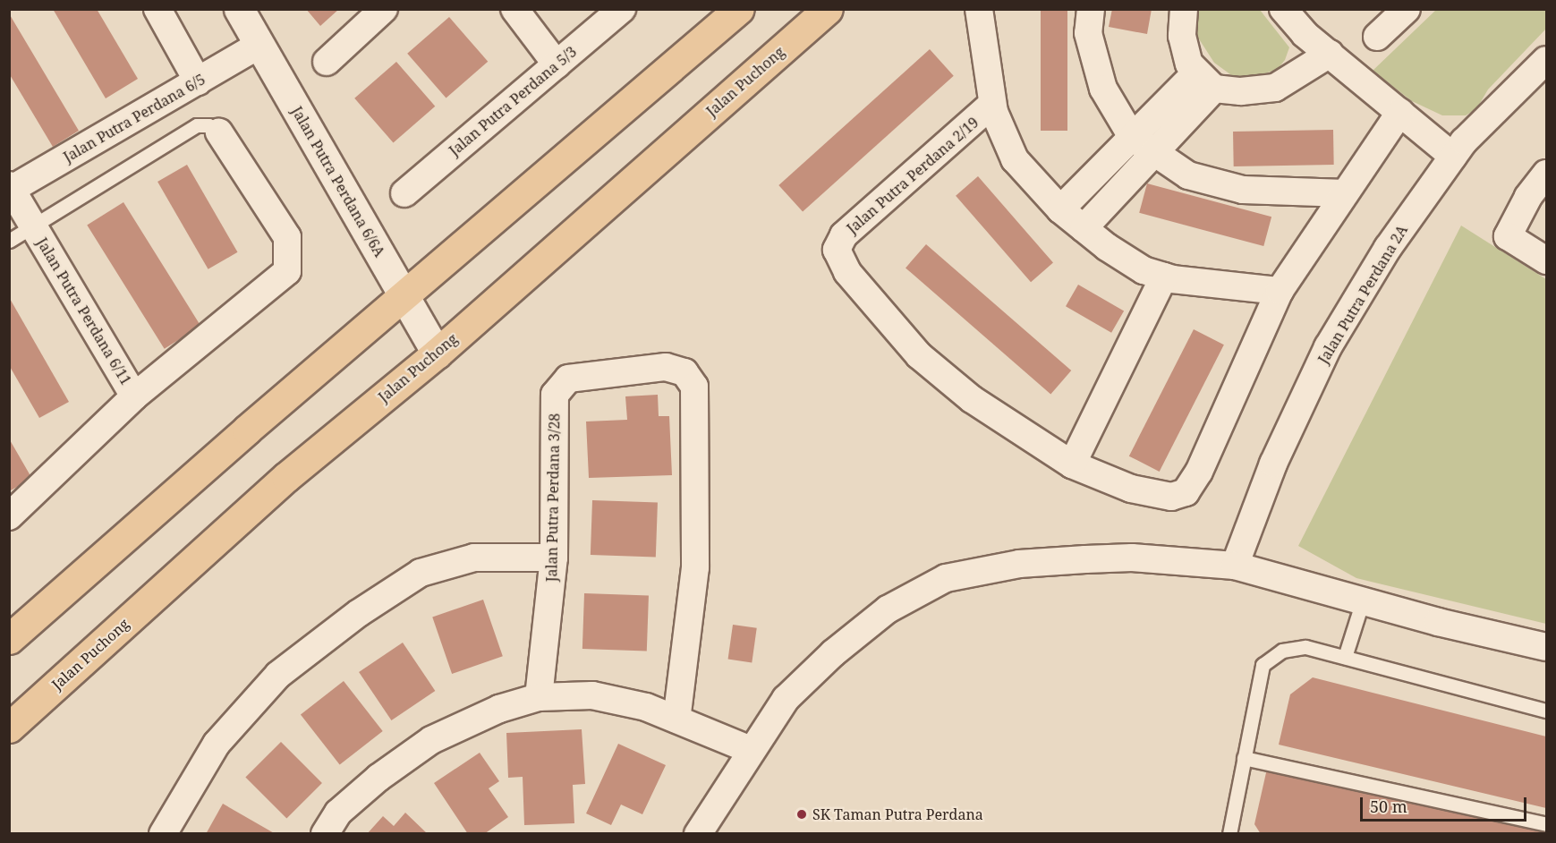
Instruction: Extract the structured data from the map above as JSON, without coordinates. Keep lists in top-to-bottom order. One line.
{"streets":{"main road":["Jalan Puchong"],"street":["Jalan Putra Perdana 5/3","Jalan Putra Perdana 6/5","Jalan Putra Perdana 2/19","Jalan Putra Perdana 6/6A","Jalan Putra Perdana 2A","Jalan Putra Perdana 6/11","Jalan Putra Perdana 3/28"]},"crossings":[["Jalan Puchong","Jalan Putra Perdana 6/6A"],["Jalan Putra Perdana 6/5","Jalan Putra Perdana 6/6A"],["Jalan Putra Perdana 6/5","Jalan Putra Perdana 6/11"]],"places":["SK Taman Putra Perdana"],"scale_bar":"50 m"}
